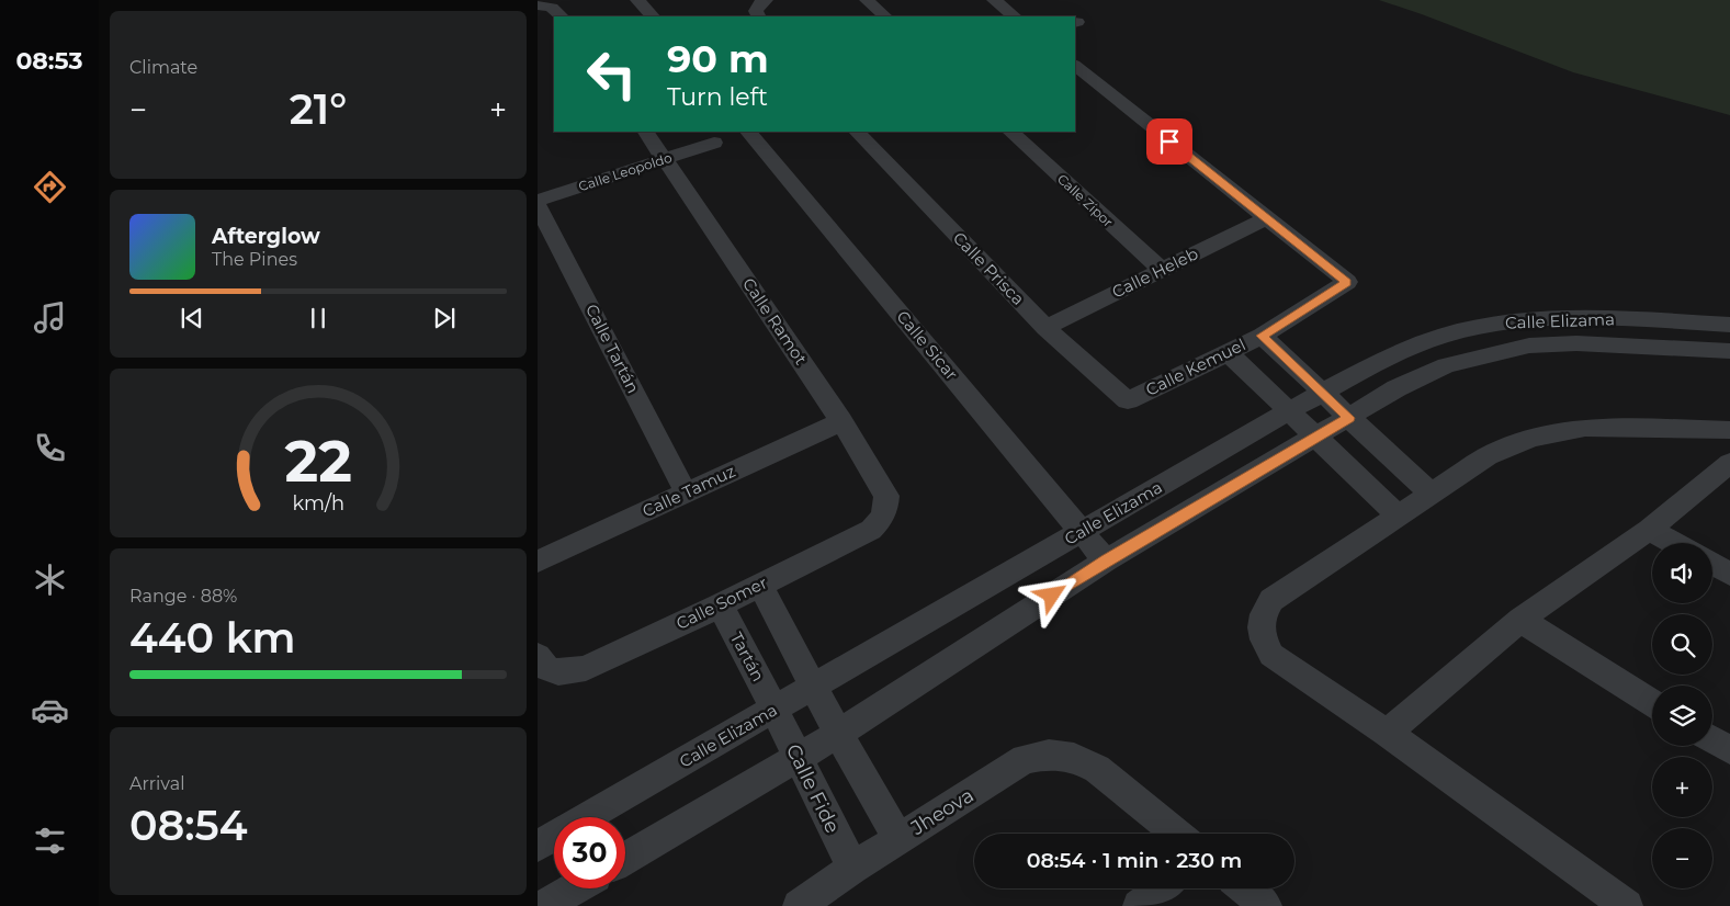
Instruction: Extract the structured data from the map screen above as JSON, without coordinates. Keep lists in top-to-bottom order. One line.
{"streets":{"street":["Calle Leopoldo","Calle Zipor","Calle Prisca","Calle Heleb","Calle Ramot","Calle Elizama","Calle Sicar","Calle Tartán","Calle Kemuel","Calle Tamuz","Calle Somer","Tartán","Calle Fide","Jheova"]},"crossings":[["Calle Leopoldo","Calle Ramot"],["Calle Leopoldo","Calle Tartán"],["Calle Zipor","Calle Heleb"],["Calle Prisca","Calle Heleb"],["Calle Prisca","Calle Kemuel"],["Calle Heleb","Calle Kemuel"],["Calle Ramot","Calle Tamuz"],["Calle Ramot","Calle Somer"],["Calle Elizama","Calle Sicar"],["Calle Elizama","Tartán"],["Calle Elizama","Calle Fide"],["Calle Tartán","Calle Tamuz"],["Calle Somer","Tartán"],["Tartán","Calle Fide"],["Calle Fide","Jheova"]],"page":{"tabs":"08:53","tile":["Climate",["Range · 88%","440 km"],["Arrival","08:54"]],"turn":["90 m","Turn left"],"heat":["−","21°","+"],"song":["Afterglow","The Pines"],"map_buttons":["+","−"],"limit":"30","trip":"08:54 · 1 min · 230 m","gauge":["22","km/h"]}}
